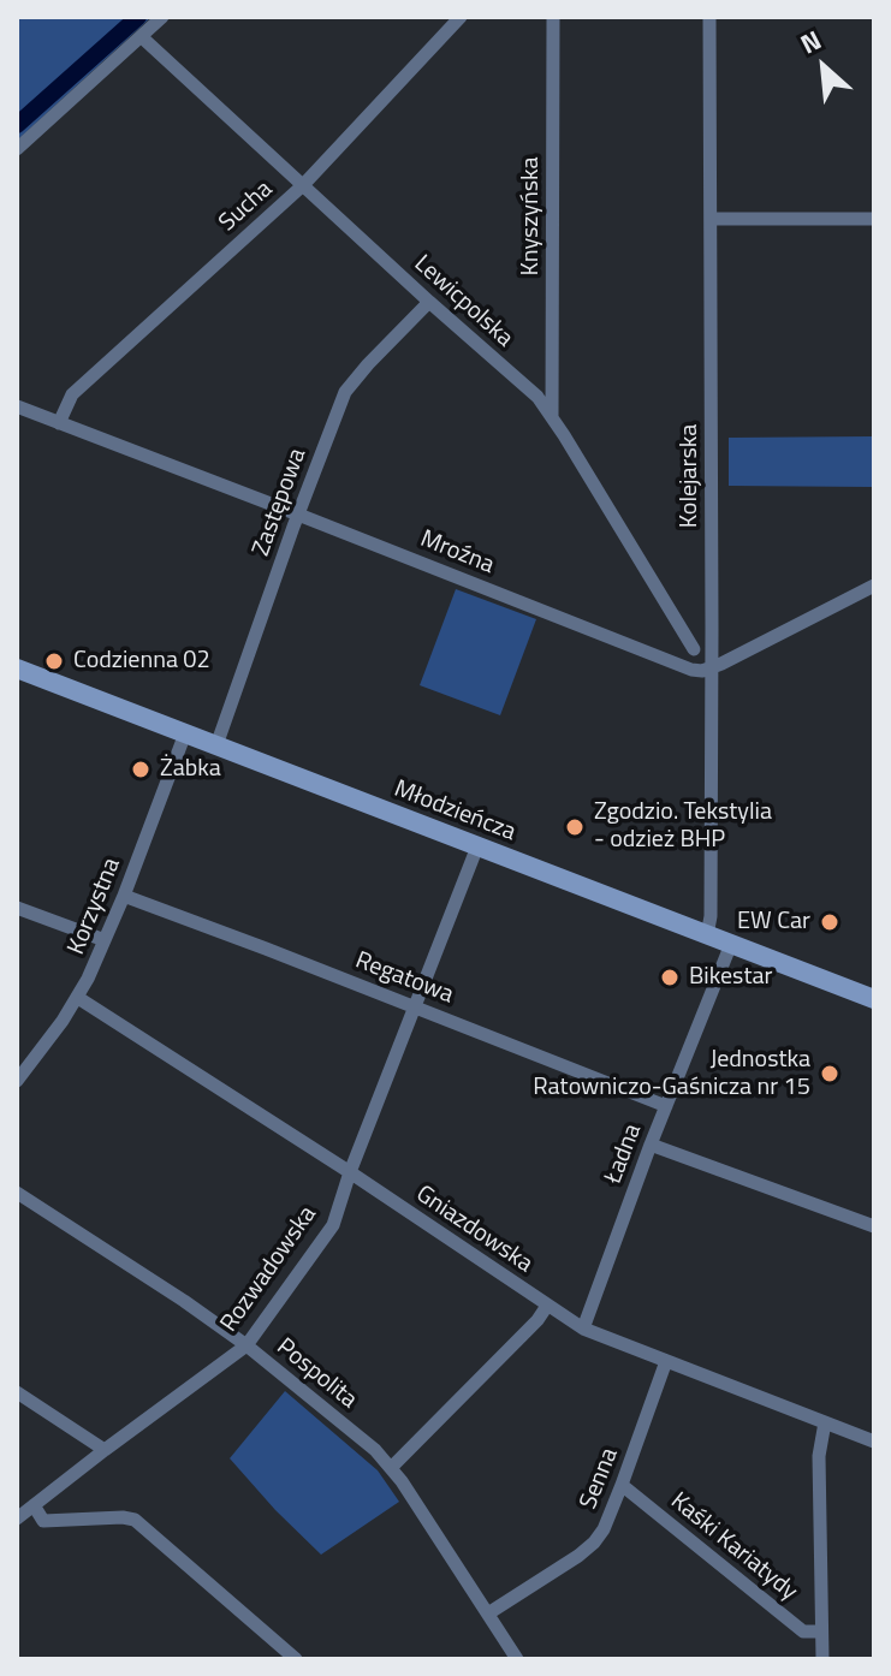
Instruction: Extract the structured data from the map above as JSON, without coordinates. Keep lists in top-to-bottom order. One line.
{"streets":{"main road":["Młodzieńcza"],"street":["Sucha","Knyszyńska","Lewicpolska","Kolejarska","Zastępowa","Mroźna","Korzystna","Regatowa","Ładna","Gniazdowska","Rozwadowska","Pospolita","Senna","Kaśki Kariatydy"]},"crossings":[["Sucha","Lewicpolska"],["Sucha","Mroźna"],["Knyszyńska","Lewicpolska"],["Lewicpolska","Zastępowa"],["Kolejarska","Mroźna"],["Kolejarska","Młodzieńcza"],["Zastępowa","Mroźna"],["Zastępowa","Młodzieńcza"],["Młodzieńcza","Korzystna"],["Młodzieńcza","Ładna"],["Młodzieńcza","Rozwadowska"],["Korzystna","Regatowa"],["Korzystna","Gniazdowska"],["Regatowa","Ładna"],["Regatowa","Rozwadowska"],["Ładna","Gniazdowska"],["Gniazdowska","Rozwadowska"],["Gniazdowska","Senna"],["Rozwadowska","Pospolita"],["Pospolita","Senna"],["Senna","Kaśki Kariatydy"]],"places":["Codzienna 02","Żabka","Zgodzio. Tekstylia - odzież BHP","EW Car","Bikestar","Jednostka Ratowniczo-Gaśnicza nr 15"],"north":"top left"}
